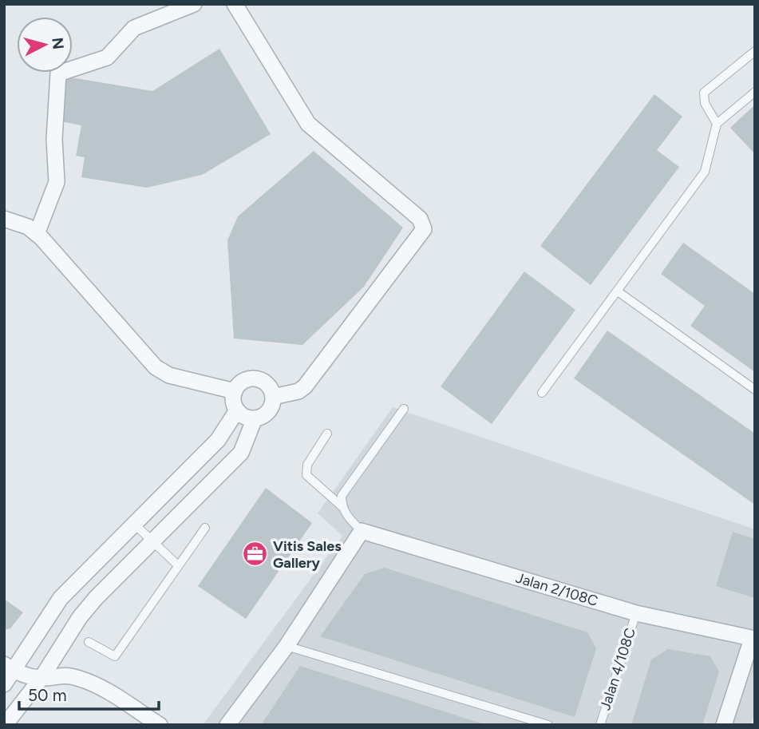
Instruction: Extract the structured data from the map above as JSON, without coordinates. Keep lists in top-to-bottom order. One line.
{"streets":{"street":["Jalan 2/108C"],"lane":["Jalan 4/108C"]},"crossings":[["Jalan 2/108C","Jalan 4/108C"]],"places":{"office":["Vitis Sales Gallery"]},"scale_bar":"50 m","north":"right"}
